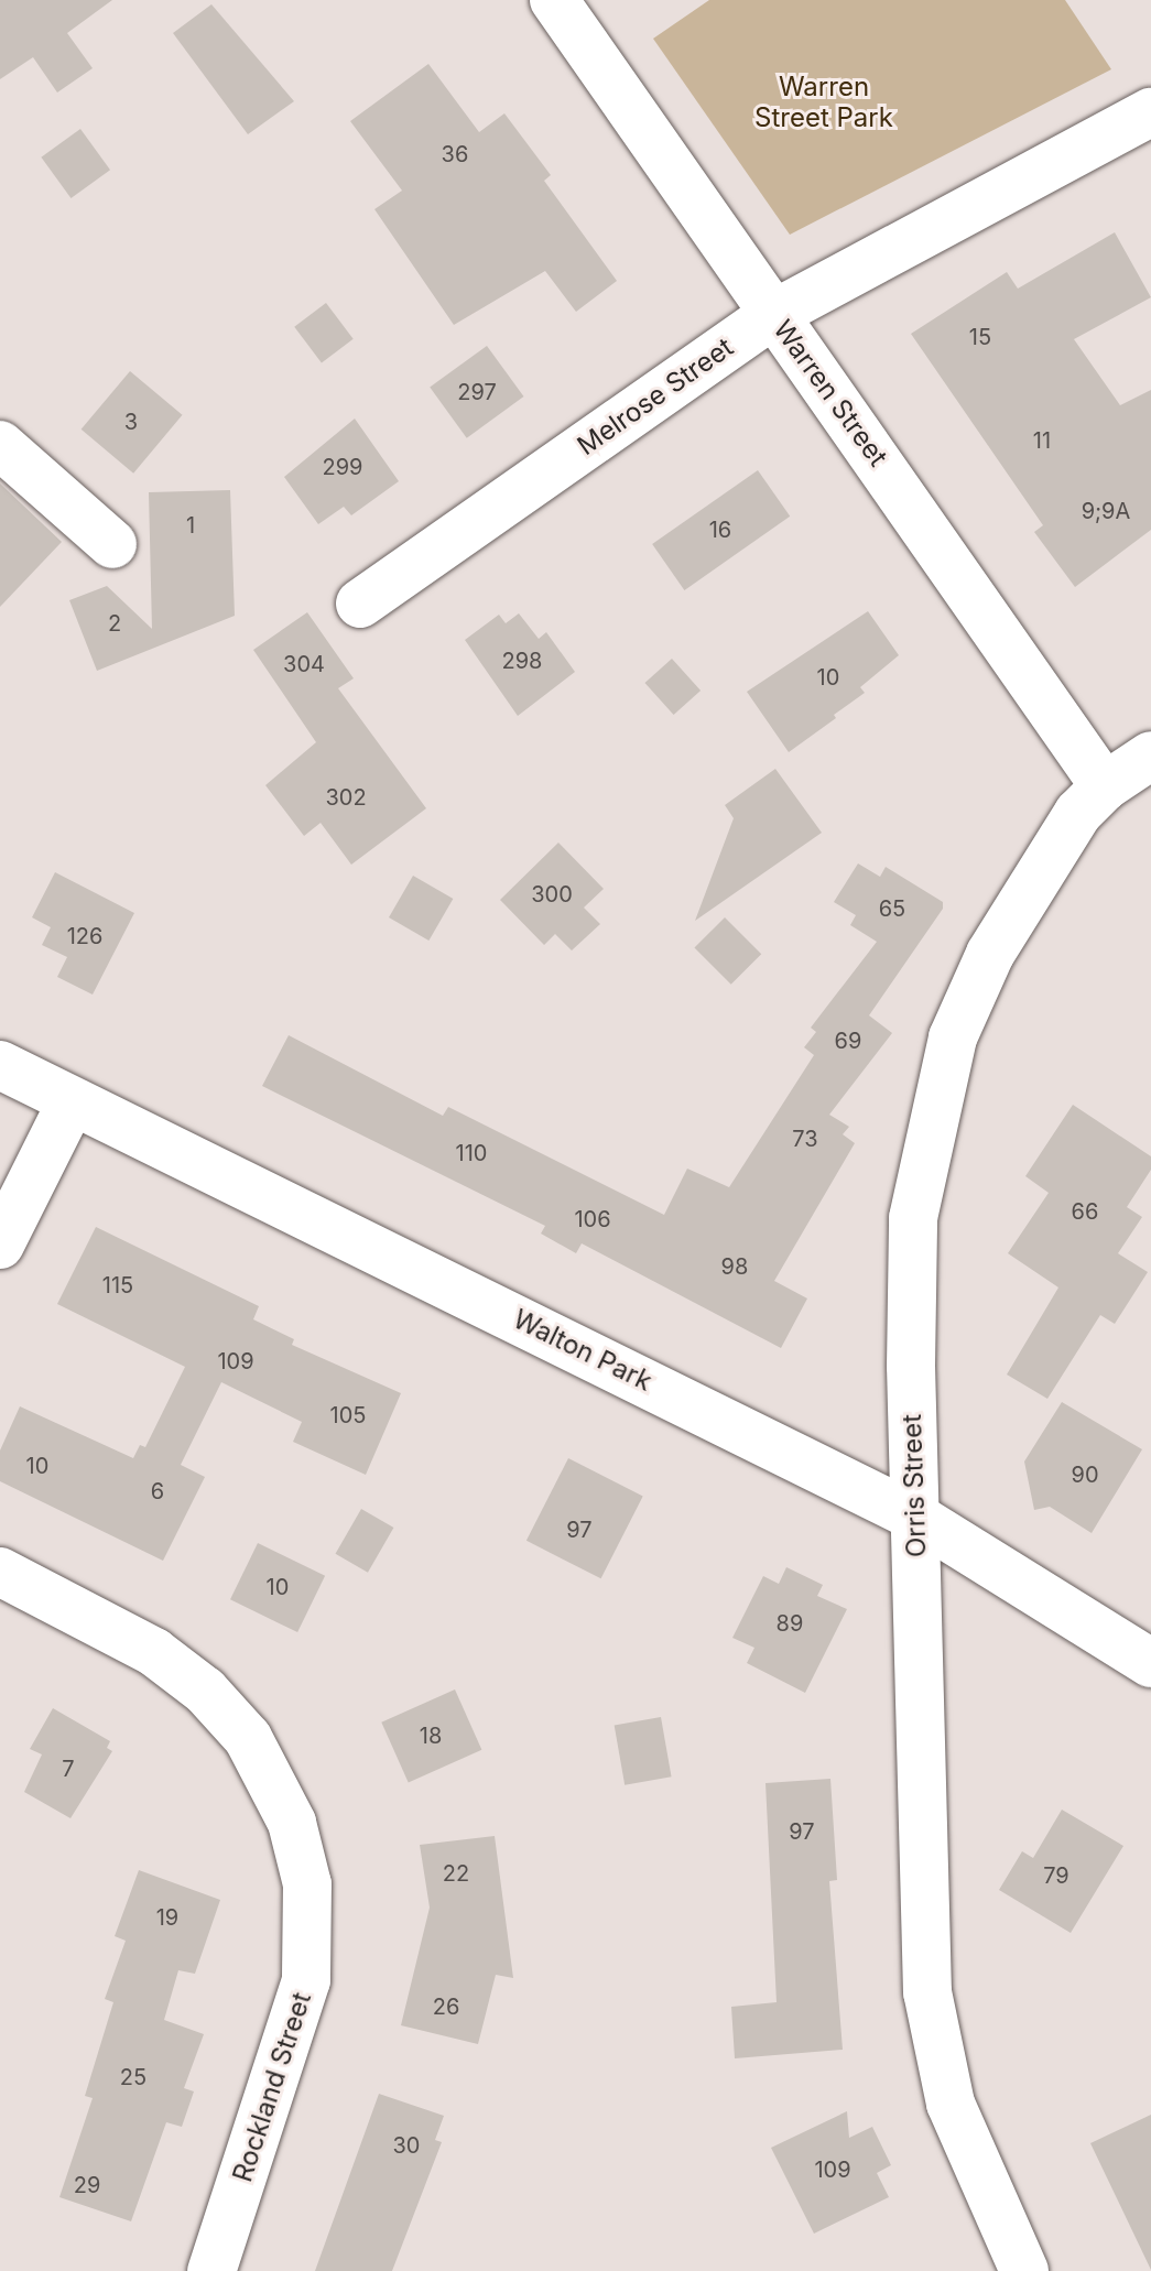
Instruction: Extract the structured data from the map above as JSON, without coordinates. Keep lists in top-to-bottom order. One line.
{"streets":{"street":["Warren Street","Melrose Street","Walton Park","Orris Street","Rockland Street"]},"crossings":[["Warren Street","Melrose Street"],["Warren Street","Orris Street"],["Walton Park","Orris Street"]],"parks":["Warren Street Park"],"house_numbers":["36","15","297","3","11","299","9;9A","1","16","2","298","304","10","302","300","65","126","69","73","110","66","106","98","115","109","105","10","90","6","97","10","89","18","7","97","22","79","19","26","25","30","109","29"]}
